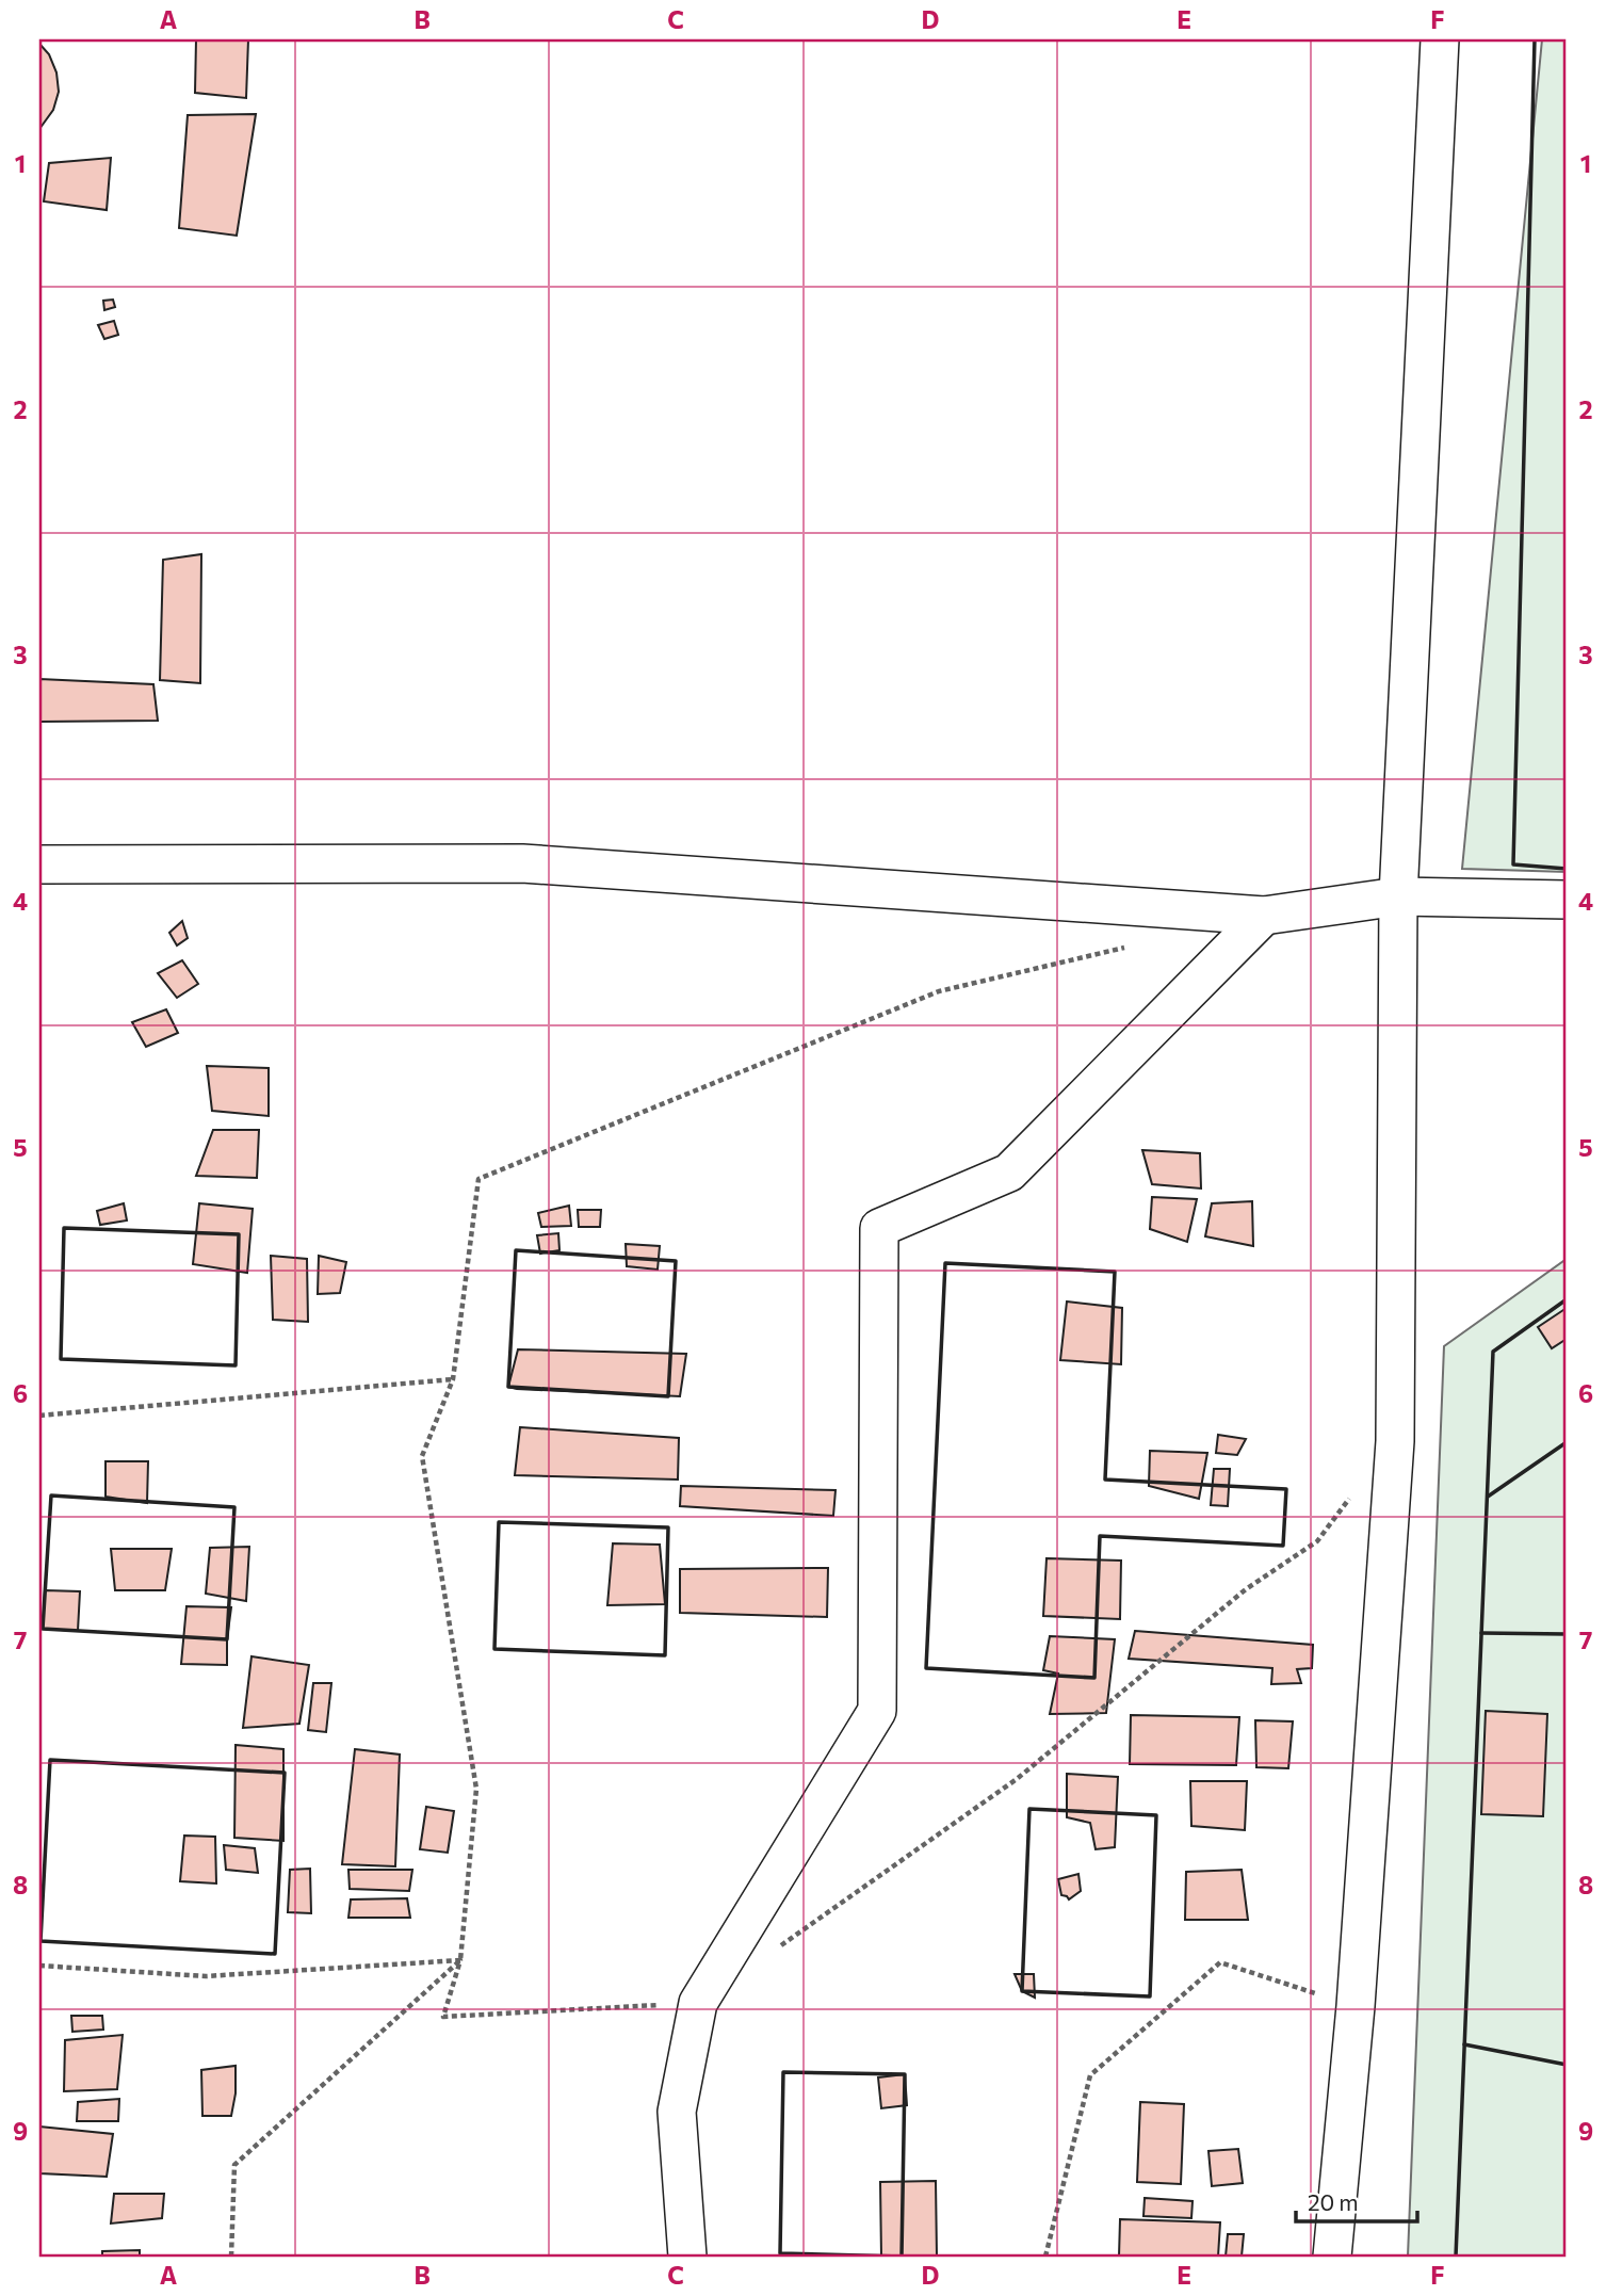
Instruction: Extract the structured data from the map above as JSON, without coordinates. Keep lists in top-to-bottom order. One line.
{"scale_bar":"20 m","grid":{"columns":["A","B","C","D","E","F"],"rows":["1","2","3","4","5","6","7","8","9"]}}
